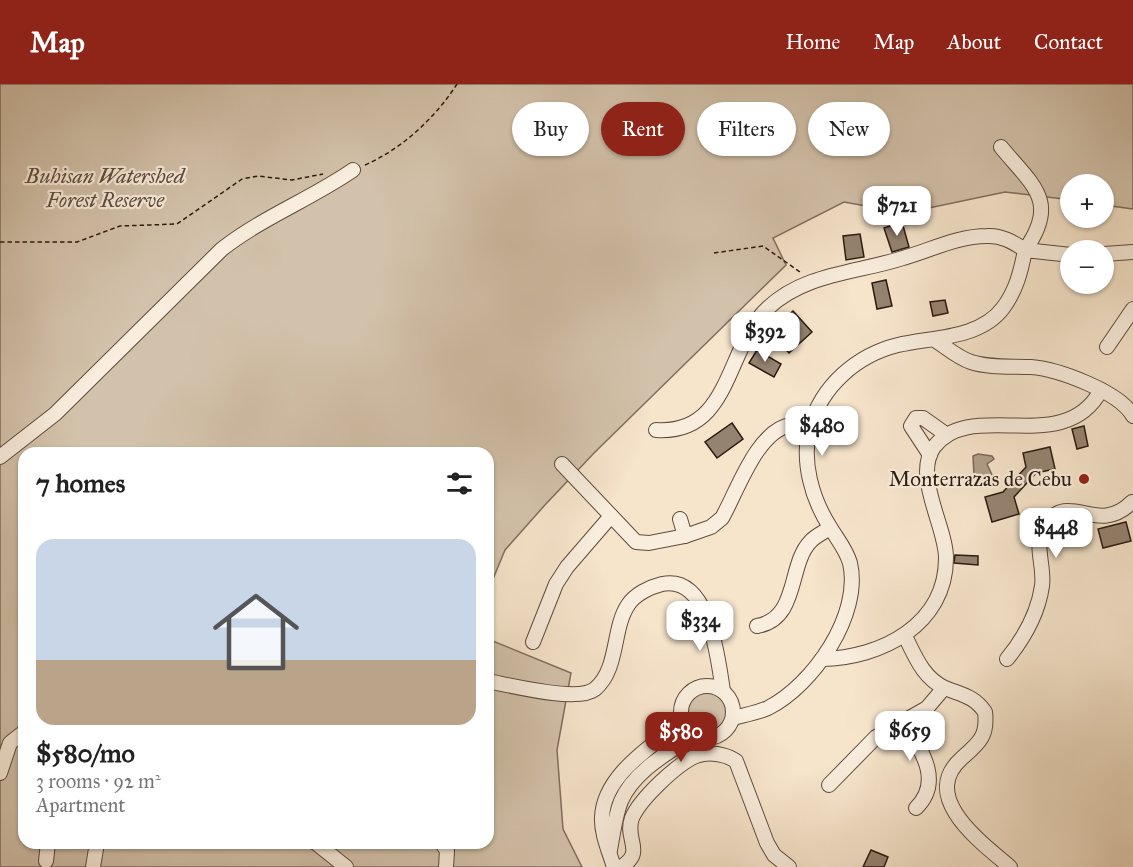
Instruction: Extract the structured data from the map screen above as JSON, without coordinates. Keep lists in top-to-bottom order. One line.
{"parks":["Buhisan Watershed Forest Reserve"],"places":["Monterrazas de Cebu"],"page":{"header":"Map","nav":["Home","Map","About","Contact"],"chip":["Buy","Rent","Filters","New"],"map_buttons":["+","−"],"price":["$721","$392","$480","$448","$334","$659","$580"],"heading":"7 homes","list":[{"name":"$580/mo","note":"3 rooms · 92 m² · Apartment"}]}}
